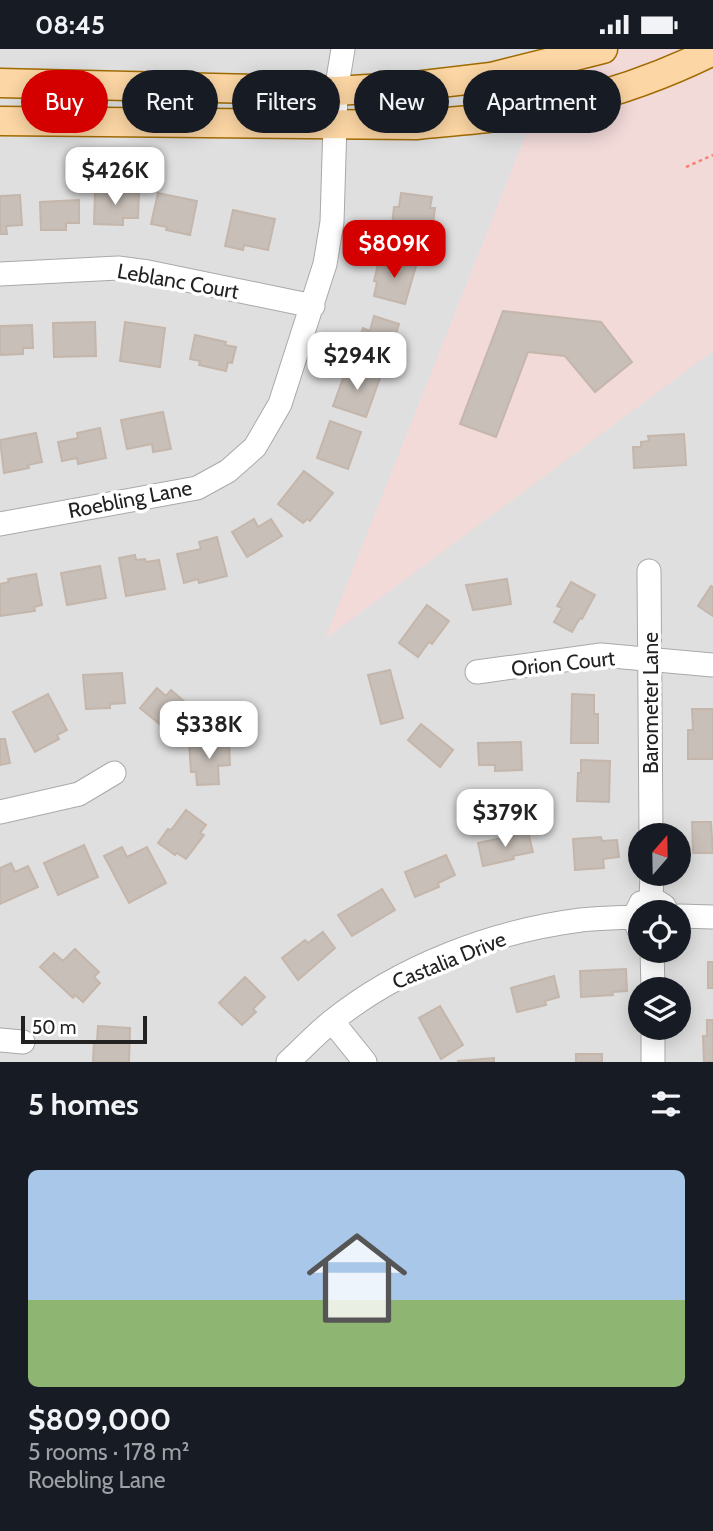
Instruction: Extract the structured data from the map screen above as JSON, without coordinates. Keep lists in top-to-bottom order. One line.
{"streets":{"street":["Leblanc Court","Roebling Lane","Orion Court","Barometer Lane","Castalia Drive"]},"crossings":[["Leblanc Court","Roebling Lane"],["Orion Court","Barometer Lane"]],"scale_bar":"50 m","north":"top","page":{"status":"08:45","chip":["Buy","Rent","Filters","New","Apartment"],"price":["$426K","$809K","$294K","$338K","$379K"],"scale":"50 m","heading":"5 homes","list":[{"name":"$809,000","note":"5 rooms · 178 m² · Roebling Lane"}]}}
